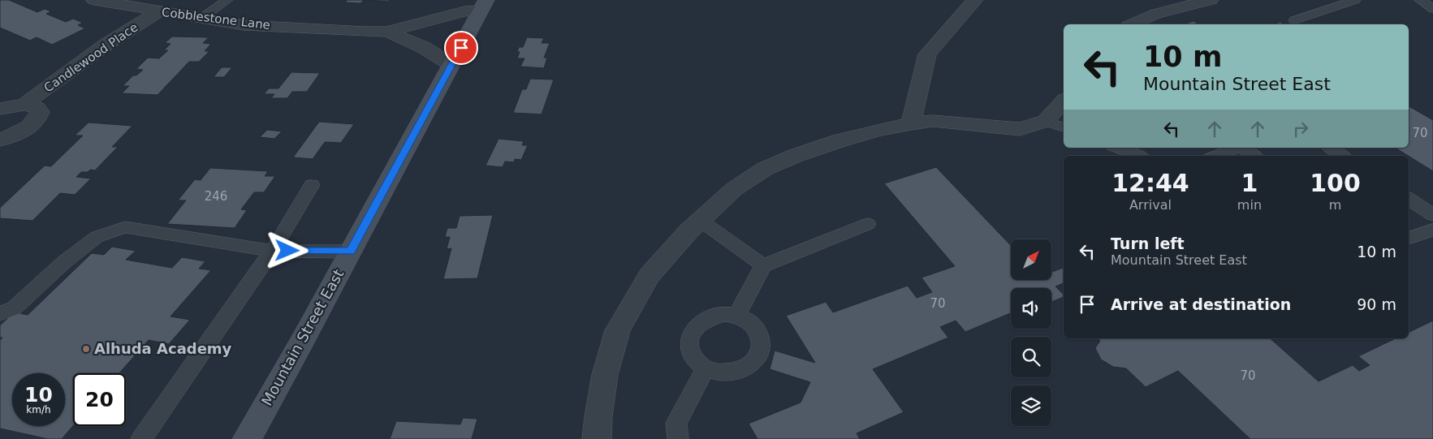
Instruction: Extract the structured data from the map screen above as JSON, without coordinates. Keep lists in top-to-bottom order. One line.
{"streets":{"main road":["Mountain Street East"],"street":["Cobblestone Lane","Candlewood Place"]},"crossings":[["Cobblestone Lane","Candlewood Place"],["Cobblestone Lane","Mountain Street East"]],"places":["Alhuda Academy"],"house_numbers":["70","246","70","70"],"north":"top right","page":{"turn":["10 m","Mountain Street East"],"eta":["12:44","Arrival","1","min","100","m"],"list":[{"name":"Turn left","note":"Mountain Street East","value":"10 m"},{"name":"Arrive at destination","value":"90 m"}],"speed":"10 km/h","limit":"20"}}
